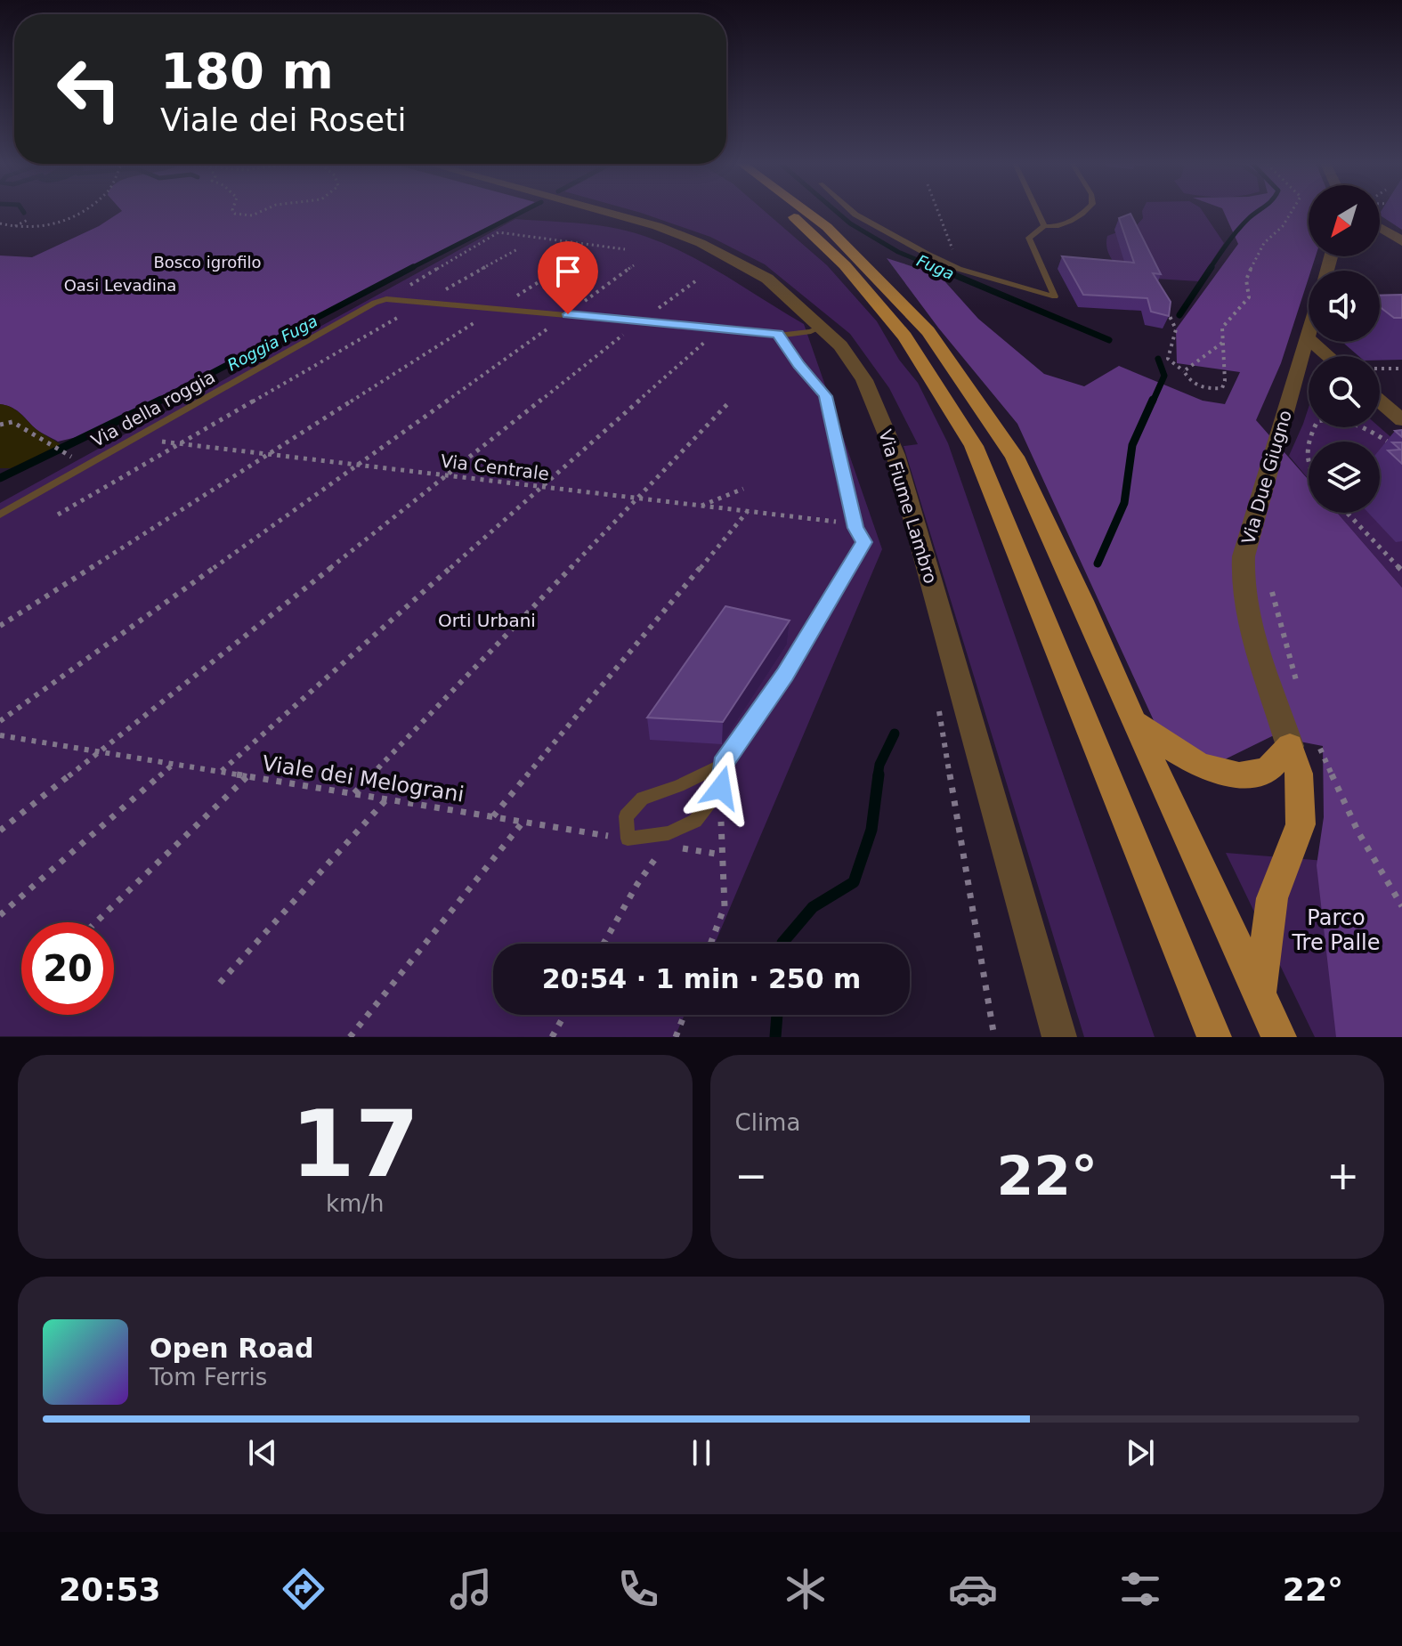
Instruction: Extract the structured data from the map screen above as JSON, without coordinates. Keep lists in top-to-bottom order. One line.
{"streets":{"street":["Via Due Giugno","Via Fiume Lambro"],"lane":["Via della roggia"],"path":["Via Centrale","Viale dei Melograni"]},"crossings":[["Via della roggia","Via Centrale"],["Via della roggia","Via Fiume Lambro"]],"water":["Fuga","Roggia Fuga"],"parks":["Bosco igrofilo","Oasi Levadina","Orti Urbani","Parco Tre Palle"],"north":"bottom left","page":{"turn":["180 m","Viale dei Roseti"],"limit":"20","trip":"20:54 · 1 min · 250 m","tile":[["17","km/h"],"Clima"],"heat":["−","22°","+"],"song":["Open Road","Tom Ferris"],"tabs":["20:53","22°"]}}
